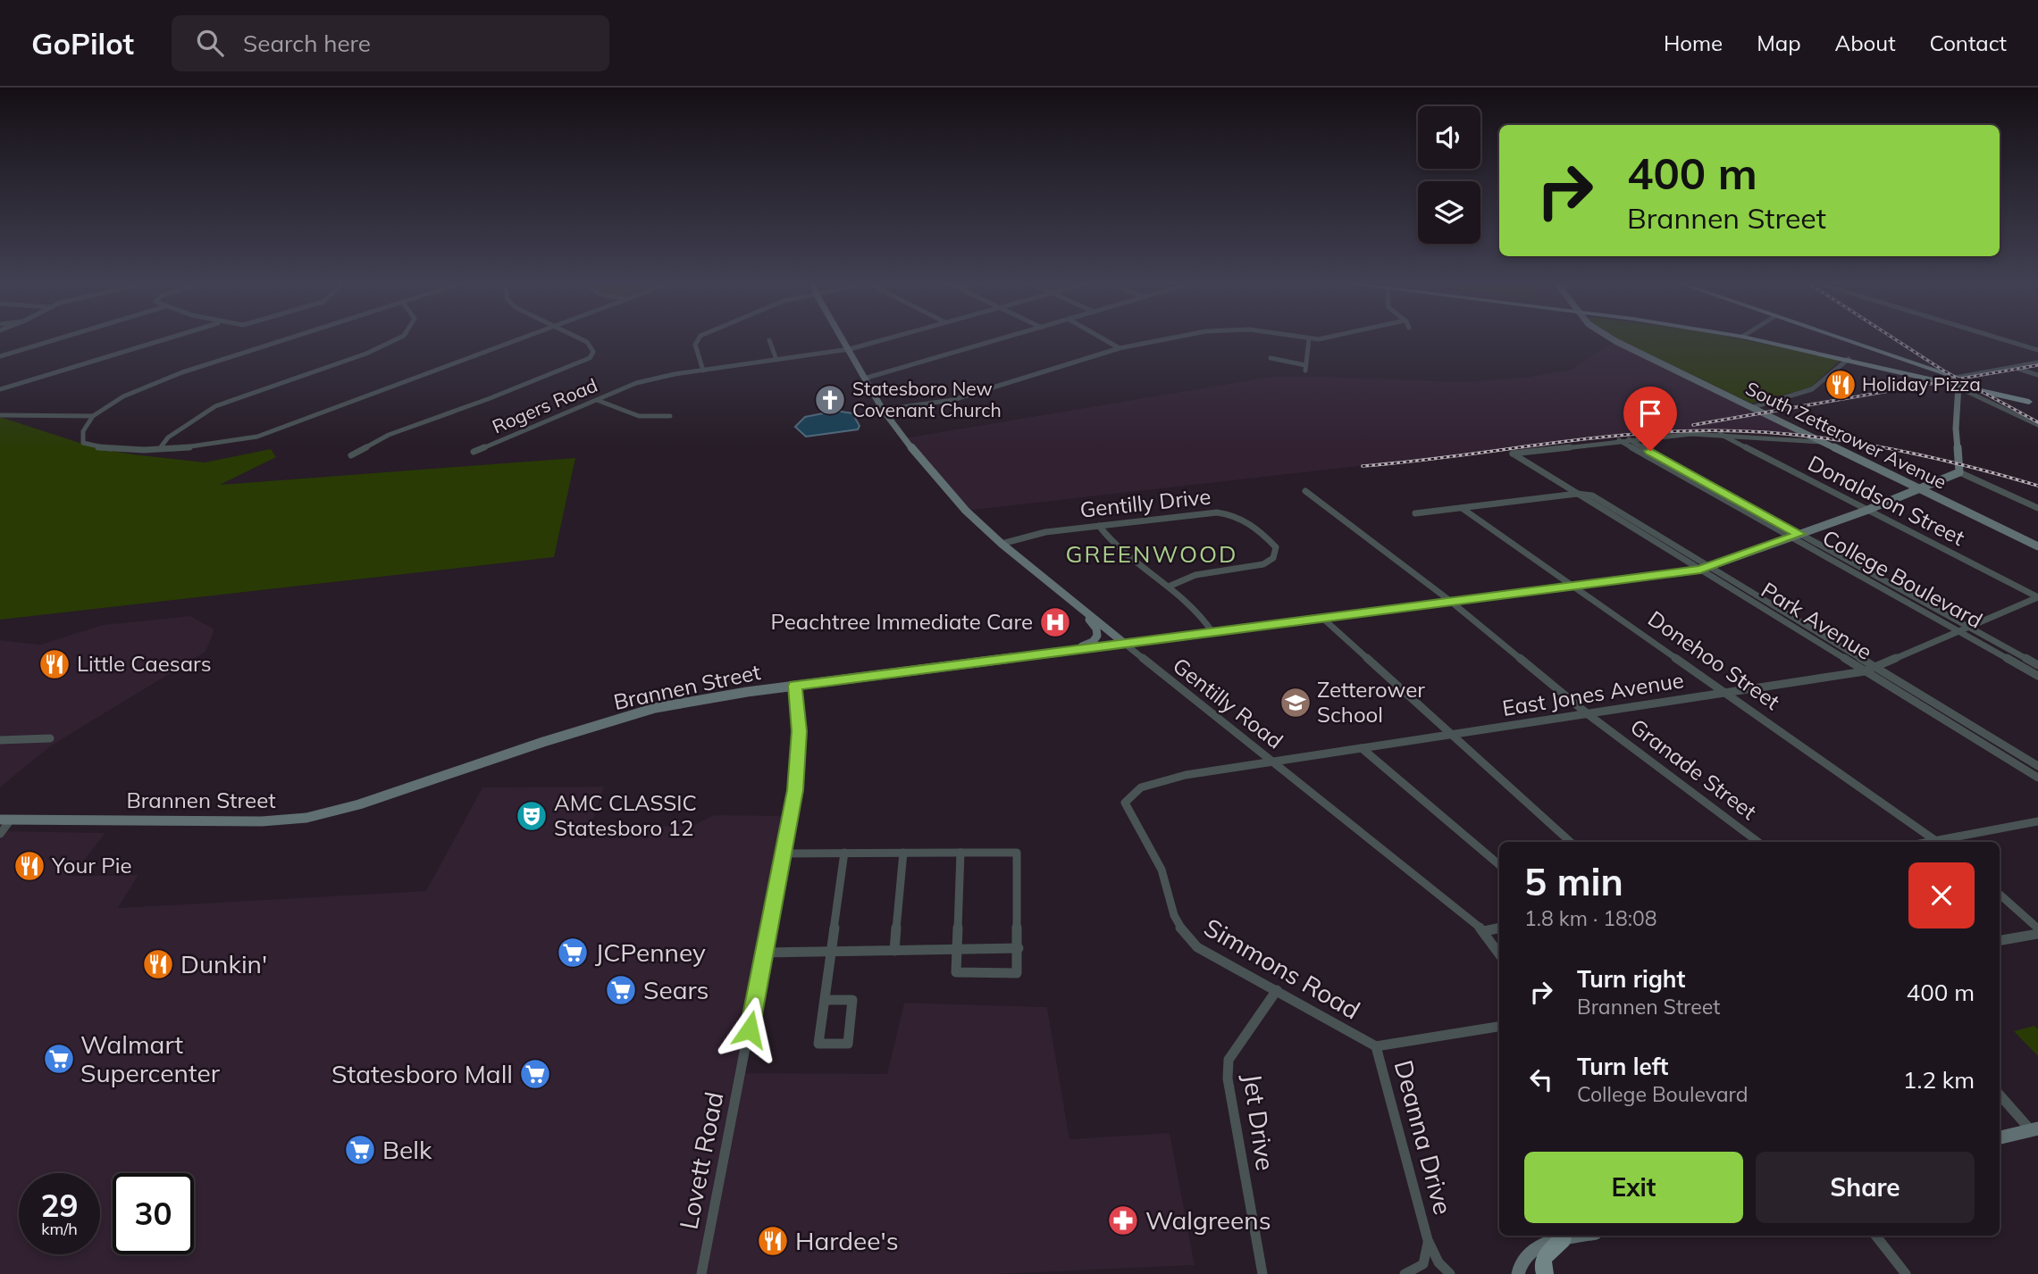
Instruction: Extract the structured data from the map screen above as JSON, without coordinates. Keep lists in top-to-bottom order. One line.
{"streets":{"street":["Rogers Road","South Zetterower Avenue","Donaldson Street","Gentilly Drive","College Boulevard","Park Avenue","Donehoo Street","Brannen Street","East Jones Avenue","Gentilly Road","Granade Street","Simmons Road","Jet Drive","Deanna Drive","Lovett Road"]},"crossings":[["Rogers Road","Gentilly Road"],["South Zetterower Avenue","Brannen Street"],["Donaldson Street","Brannen Street"],["Donaldson Street","East Jones Avenue"],["Gentilly Drive","Gentilly Road"],["College Boulevard","Park Avenue"],["College Boulevard","Brannen Street"],["College Boulevard","East Jones Avenue"],["Park Avenue","Brannen Street"],["Park Avenue","East Jones Avenue"],["Donehoo Street","Brannen Street"],["Donehoo Street","East Jones Avenue"],["Brannen Street","Gentilly Road"],["Brannen Street","Granade Street"],["Brannen Street","Lovett Road"],["East Jones Avenue","Gentilly Road"],["East Jones Avenue","Granade Street"],["East Jones Avenue","Simmons Road"],["Simmons Road","Jet Drive"],["Simmons Road","Deanna Drive"]],"districts":["GREENWOOD"],"places":{"restaurant":["Holiday Pizza","Little Caesars","Your Pie","Dunkin'","Hardee's"],"church":["Statesboro New Covenant Church"],"hospital":["Peachtree Immediate Care"],"school or university":["Zetterower School"],"theatre":["AMC CLASSIC Statesboro 12"],"supermarket":["JCPenney","Sears","Walmart Supercenter","Statesboro Mall","Belk"],"pharmacy":["Walgreens"]},"page":{"header":"GoPilot","search":"Search here","nav":["Home","Map","About","Contact"],"turn":["400 m","Brannen Street"],"heading":["5 min","1.8 km · 18:08"],"list":[{"name":"Turn right","note":"Brannen Street","value":"400 m"},{"name":"Turn left","note":"College Boulevard","value":"1.2 km"}],"buttons":["Exit","Share"],"speed":"29 km/h","limit":"30"}}
